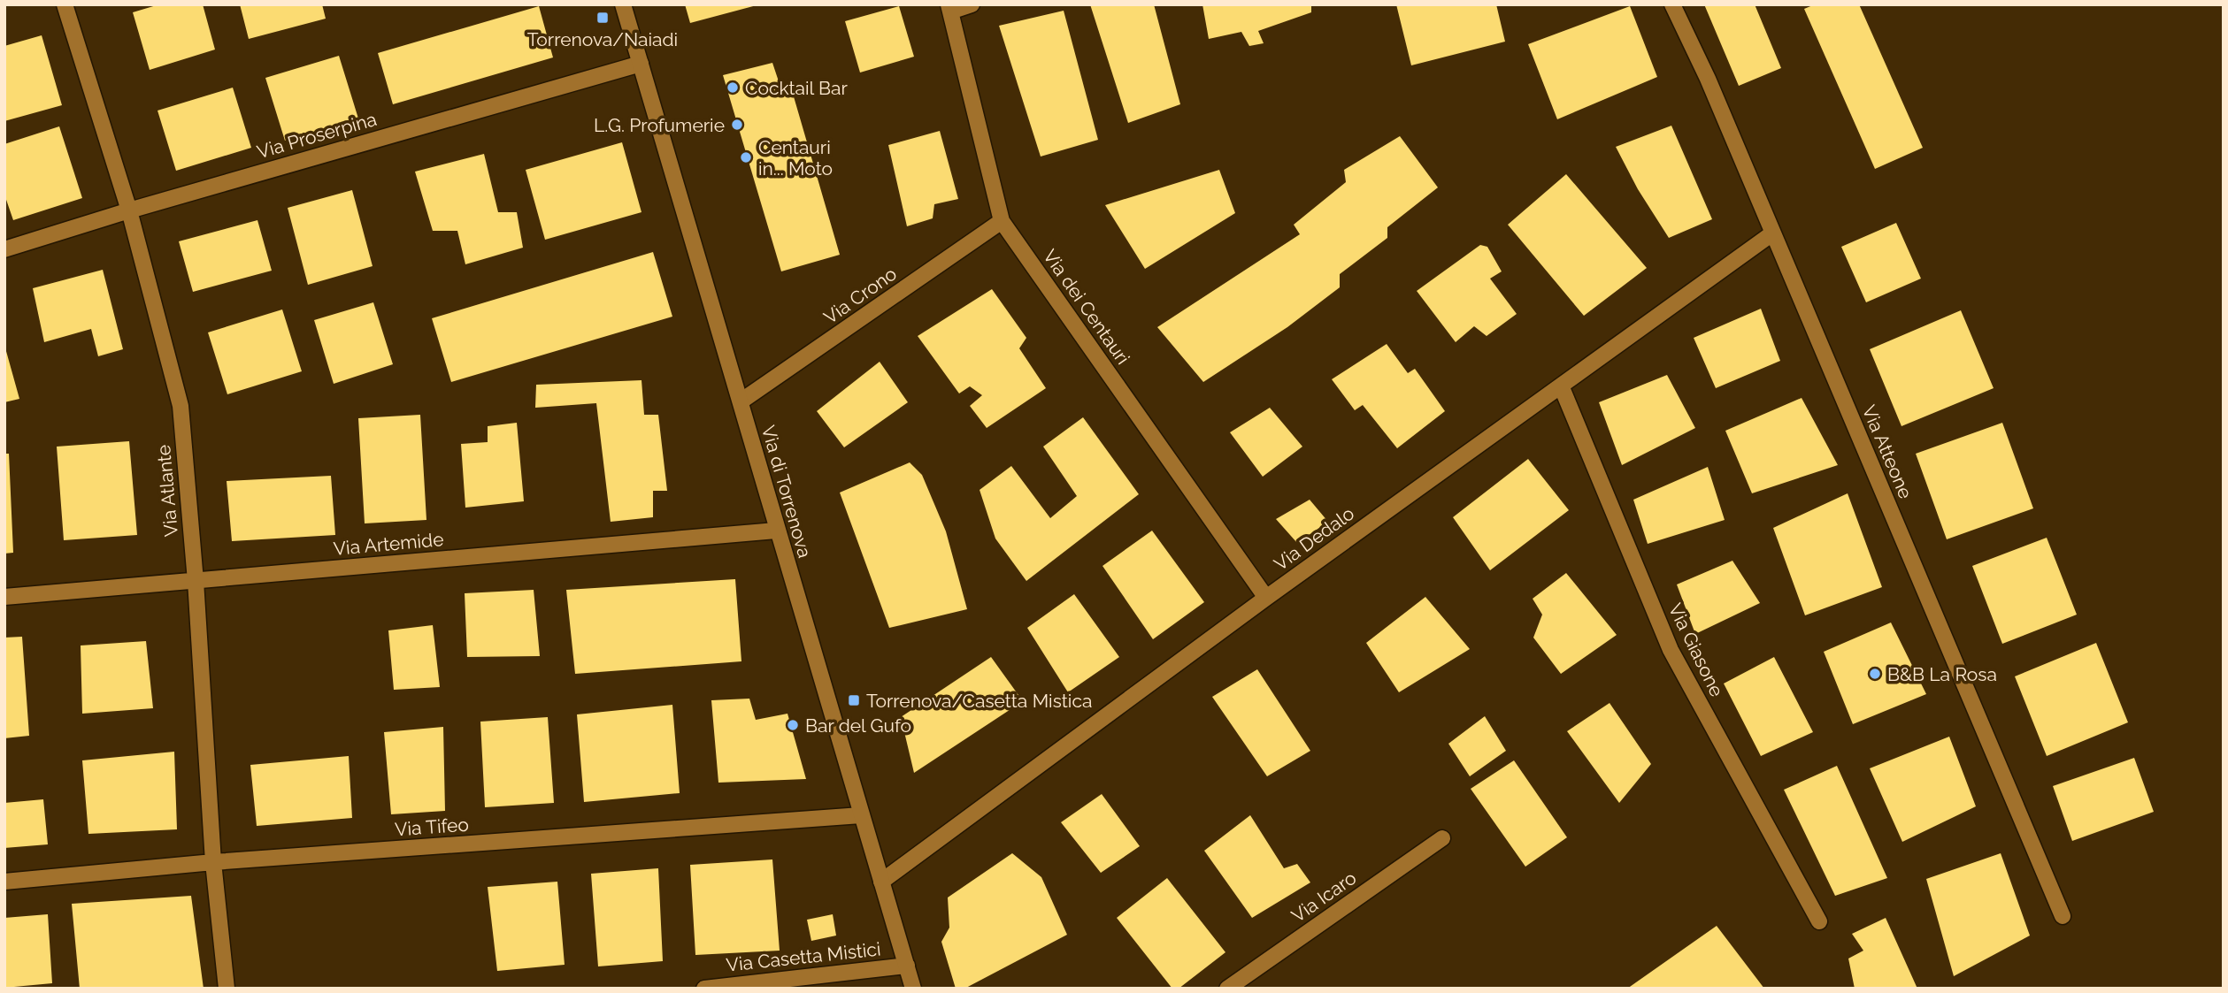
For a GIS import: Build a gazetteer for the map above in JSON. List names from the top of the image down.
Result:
{
  "streets": {
    "street": [
      "Via Proserpina",
      "Via Crono",
      "Via dei Centauri",
      "Via Atteone",
      "Via Atlante",
      "Via di Torrenova",
      "Via Dedalo",
      "Via Artemide",
      "Via Giasone",
      "Via Tifeo",
      "Via Icaro",
      "Via Casetta Mistici"
    ]
  },
  "crossings": [
    ["Via Proserpina", "Via Atlante"],
    ["Via Proserpina", "Via di Torrenova"],
    ["Via Crono", "Via dei Centauri"],
    ["Via Crono", "Via di Torrenova"],
    ["Via dei Centauri", "Via Dedalo"],
    ["Via Atteone", "Via Dedalo"],
    ["Via Atlante", "Via Artemide"],
    ["Via Atlante", "Via Tifeo"],
    ["Via di Torrenova", "Via Dedalo"],
    ["Via di Torrenova", "Via Artemide"],
    ["Via di Torrenova", "Via Tifeo"],
    ["Via di Torrenova", "Via Casetta Mistici"],
    ["Via Dedalo", "Via Giasone"]
  ],
  "places": {
    "transit": ["Torrenova/Naiadi", "Torrenova/Casetta Mistica"],
    "other": [
      "Cocktail Bar",
      "L.G. Profumerie",
      "Centauri in... Moto",
      "B&B La Rosa",
      "Bar del Gufo"
    ]
  }
}
